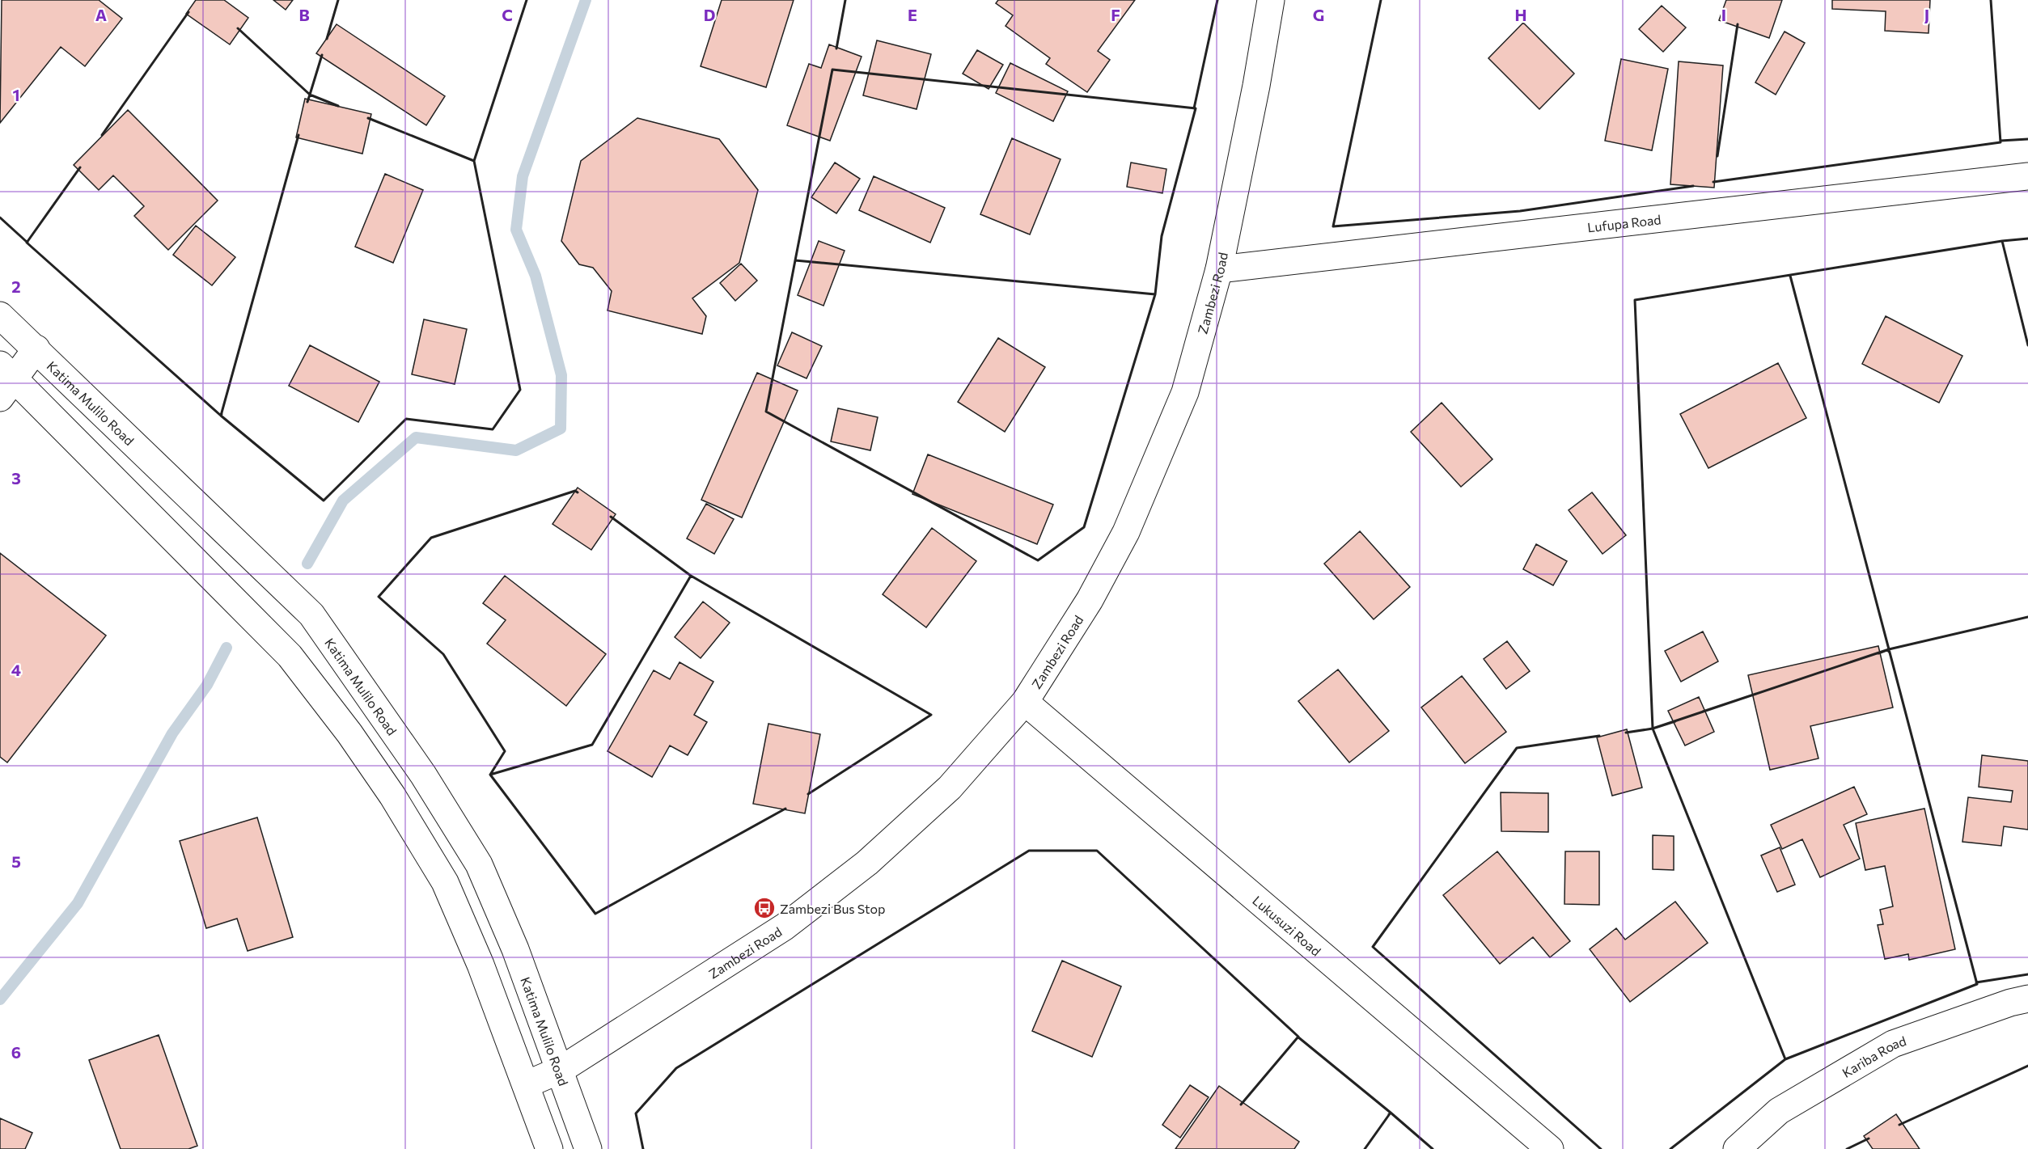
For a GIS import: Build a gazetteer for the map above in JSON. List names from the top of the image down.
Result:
{
  "streets": {
    "main road": [
      "Lufupa Road",
      "Zambezi Road",
      "Katima Mulilo Road",
      "Lukusuzi Road",
      "Kariba Road"
    ]
  },
  "crossings": [
    ["Lufupa Road", "Zambezi Road"],
    ["Zambezi Road", "Katima Mulilo Road"],
    ["Zambezi Road", "Lukusuzi Road"]
  ],
  "places": {
    "bus stop": ["Zambezi Bus Stop"]
  },
  "grid": {
    "columns": [
      "A",
      "B",
      "C",
      "D",
      "E",
      "F",
      "G",
      "H",
      "I",
      "J"
    ],
    "rows": [
      "1",
      "2",
      "3",
      "4",
      "5",
      "6"
    ]
  }
}
